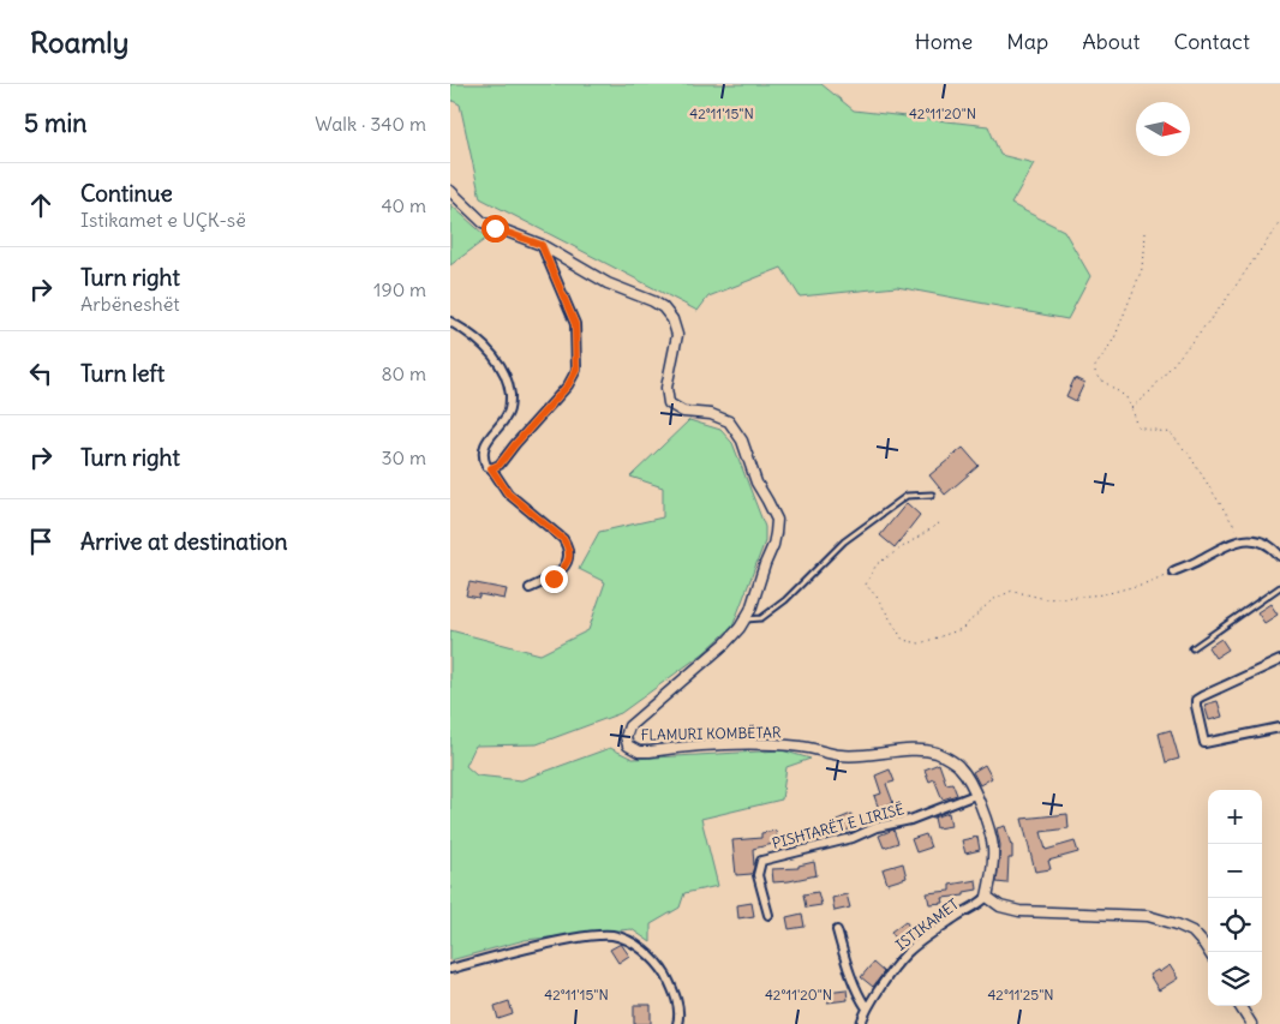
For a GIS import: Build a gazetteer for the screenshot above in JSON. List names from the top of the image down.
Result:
{
  "streets": {
    "street": ["FLAMURI KOMBËTAR", "PISHTARËT E LIRISË", "ISTIKAMET"]
  },
  "crossings": [
    ["FLAMURI KOMBËTAR", "PISHTARËT E LIRISË"],
    ["FLAMURI KOMBËTAR", "ISTIKAMET"]
  ],
  "north": "right",
  "page": {
    "header": "Roamly",
    "nav": [
      "Home",
      "Map",
      "About",
      "Contact"
    ],
    "heading": ["5 min", "Walk · 340 m"],
    "list": [
      ["Continue", "Istikamet e UÇK-së", "40 m"],
      ["Turn right", "Arbëneshët", "190 m"],
      ["Turn left", "80 m"],
      ["Turn right", "30 m"],
      "Arrive at destination"
    ],
    "map_buttons": ["+", "−"]
  },
  "coordinates": ["42°11'15\"N", "42°11'20\"N", "42°11'25\"N"]
}
